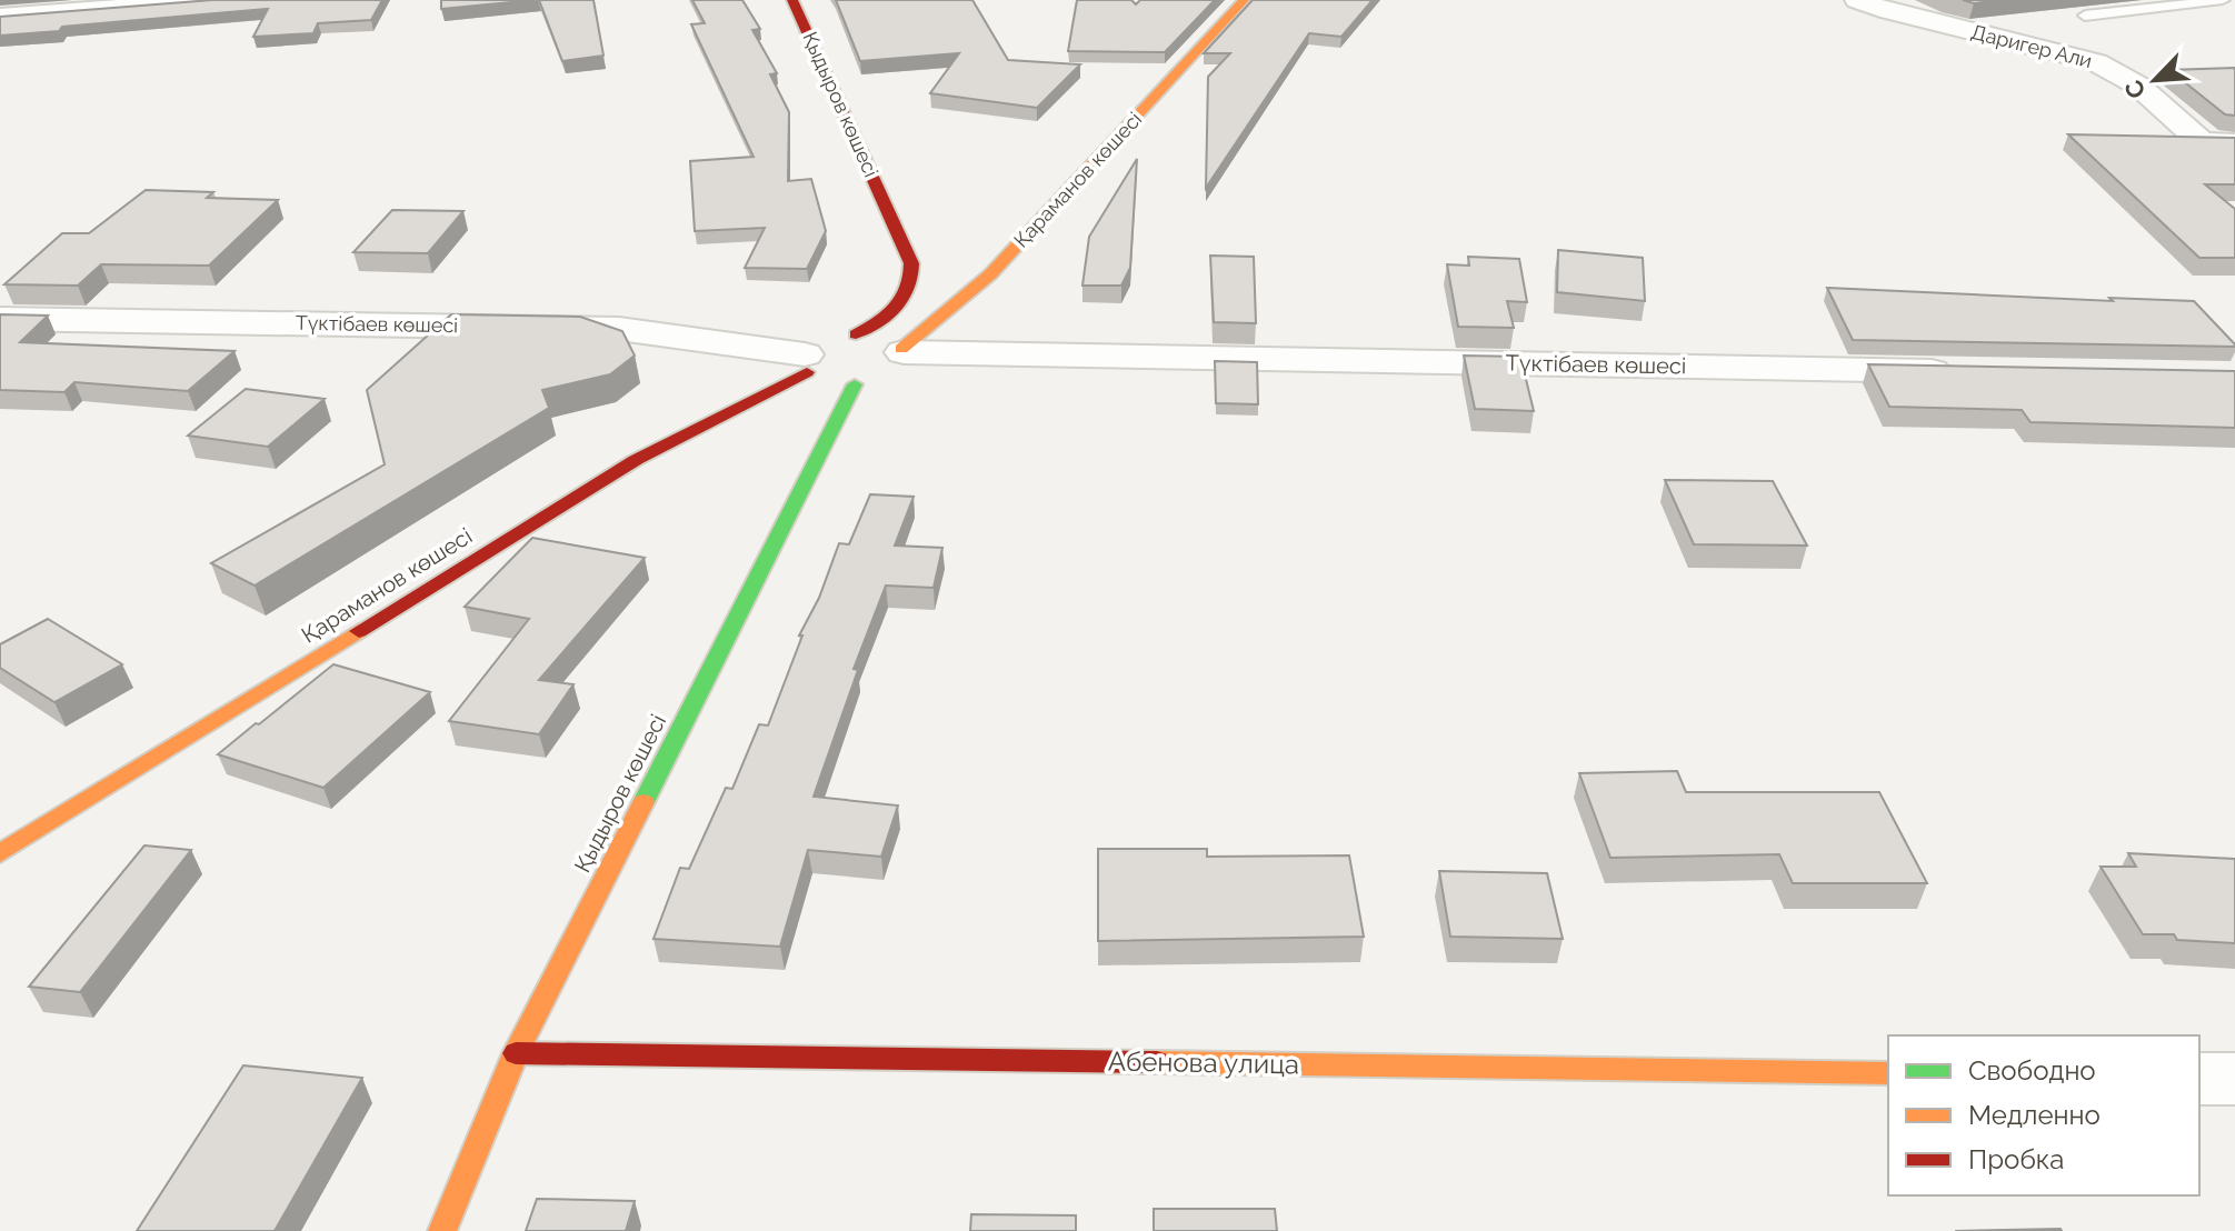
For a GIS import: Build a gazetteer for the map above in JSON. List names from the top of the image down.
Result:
{
  "streets": {
    "street": [
      "Даригер Али",
      "Қыдыров көшесі",
      "Қараманов көшесі",
      "Түктібаев көшесі",
      "Абенова улица"
    ]
  },
  "crossings": [
    ["Қыдыров көшесі", "Қараманов көшесі"],
    ["Қыдыров көшесі", "Түктібаев көшесі"],
    ["Қыдыров көшесі", "Абенова улица"],
    ["Қараманов көшесі", "Түктібаев көшесі"]
  ],
  "legend": ["Свободно", "Медленно", "Пробка"],
  "north": "bottom left"
}
